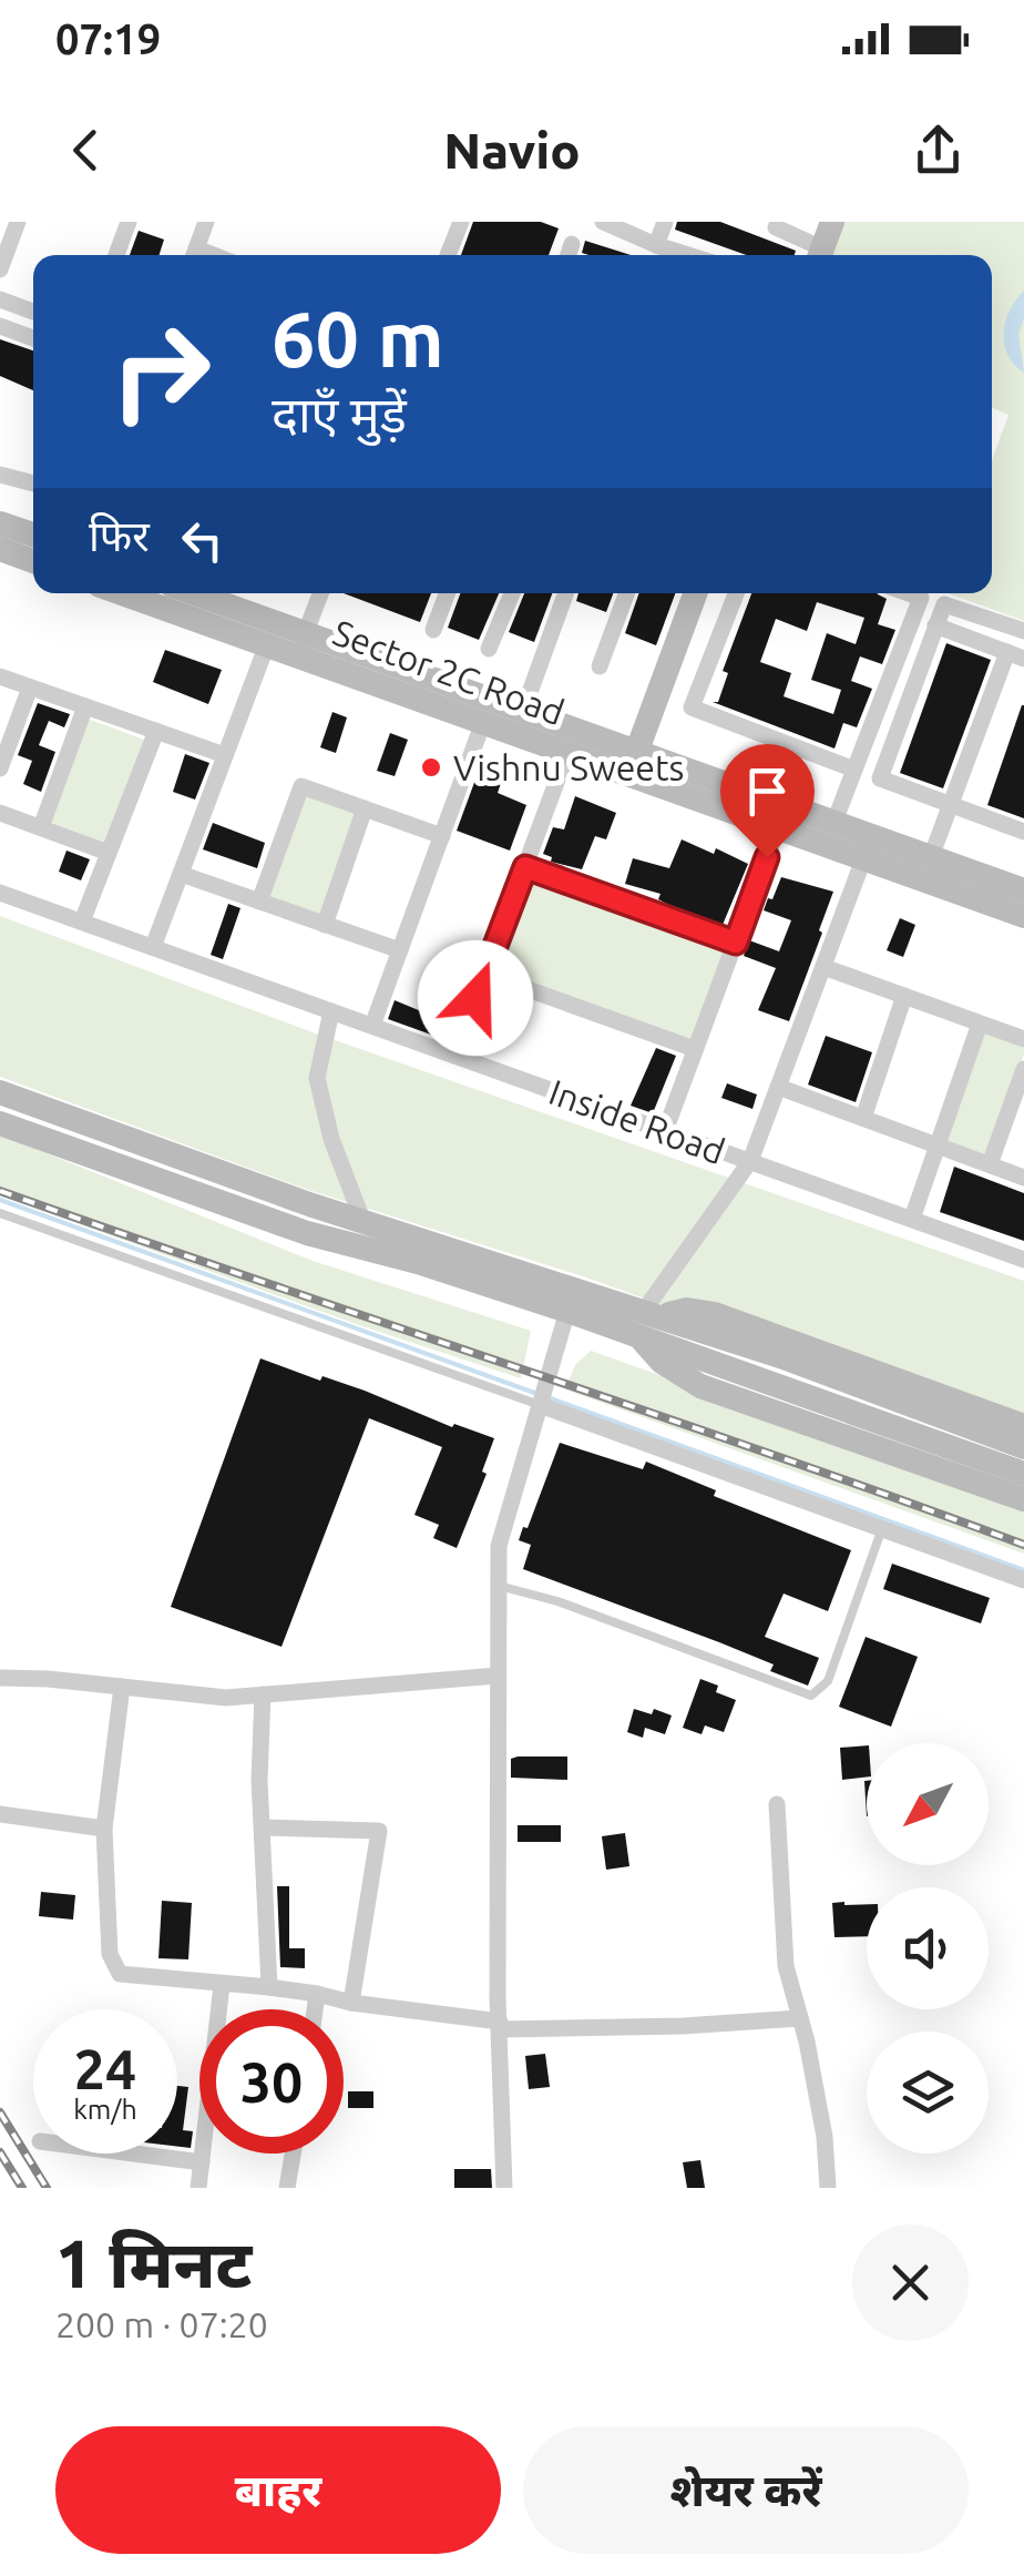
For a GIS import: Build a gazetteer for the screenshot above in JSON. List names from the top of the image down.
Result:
{
  "streets": {
    "main road": ["Sector 2C Road"],
    "street": ["Inside Road"]
  },
  "places": ["Vishnu Sweets"],
  "north": "bottom left",
  "page": {
    "status": "07:19",
    "header": "Navio",
    "turn": ["60 m", "दाएँ मुड़ें"],
    "then": "फिर",
    "speed": "24 km/h",
    "limit": "30",
    "heading": ["1 मिनट", "200 m · 07:20"],
    "buttons": ["बाहर", "शेयर करें"]
  }
}
